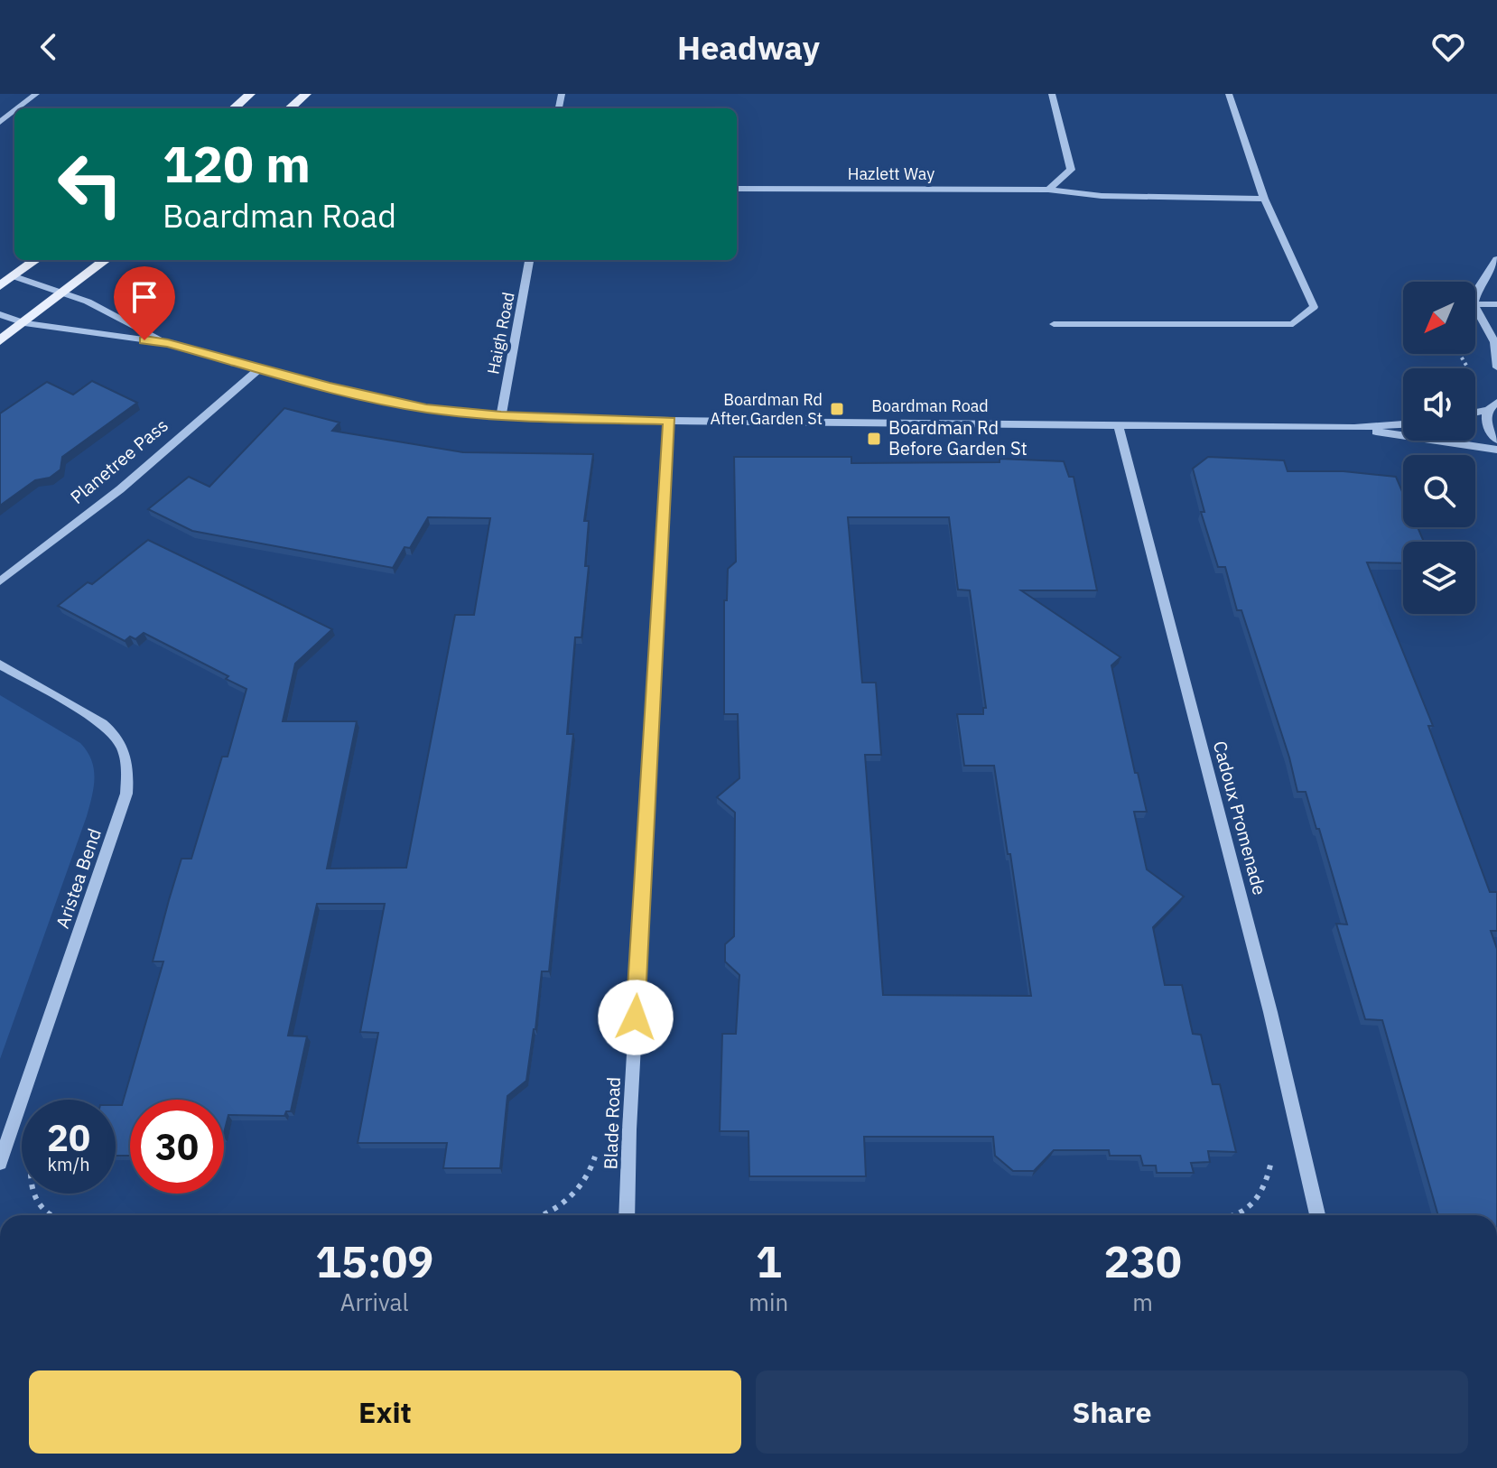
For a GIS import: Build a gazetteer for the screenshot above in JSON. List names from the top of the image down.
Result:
{
  "streets": {
    "street": [
      "Hazlett Way",
      "Haigh Road",
      "Boardman Road",
      "Planetree Pass",
      "Cadoux Promenade",
      "Aristea Bend",
      "Blade Road"
    ]
  },
  "crossings": [
    ["Haigh Road", "Boardman Road"],
    ["Boardman Road", "Planetree Pass"],
    ["Boardman Road", "Cadoux Promenade"],
    ["Boardman Road", "Blade Road"]
  ],
  "places": {
    "transit": ["Boardman Rd After Garden St", "Boardman Rd Before Garden St"]
  },
  "north": "bottom left",
  "page": {
    "header": "Headway",
    "turn": ["120 m", "Boardman Road"],
    "speed": "20 km/h",
    "limit": "30",
    "eta": [
      "15:09",
      "Arrival",
      "1",
      "min",
      "230",
      "m"
    ],
    "buttons": ["Exit", "Share"]
  }
}
